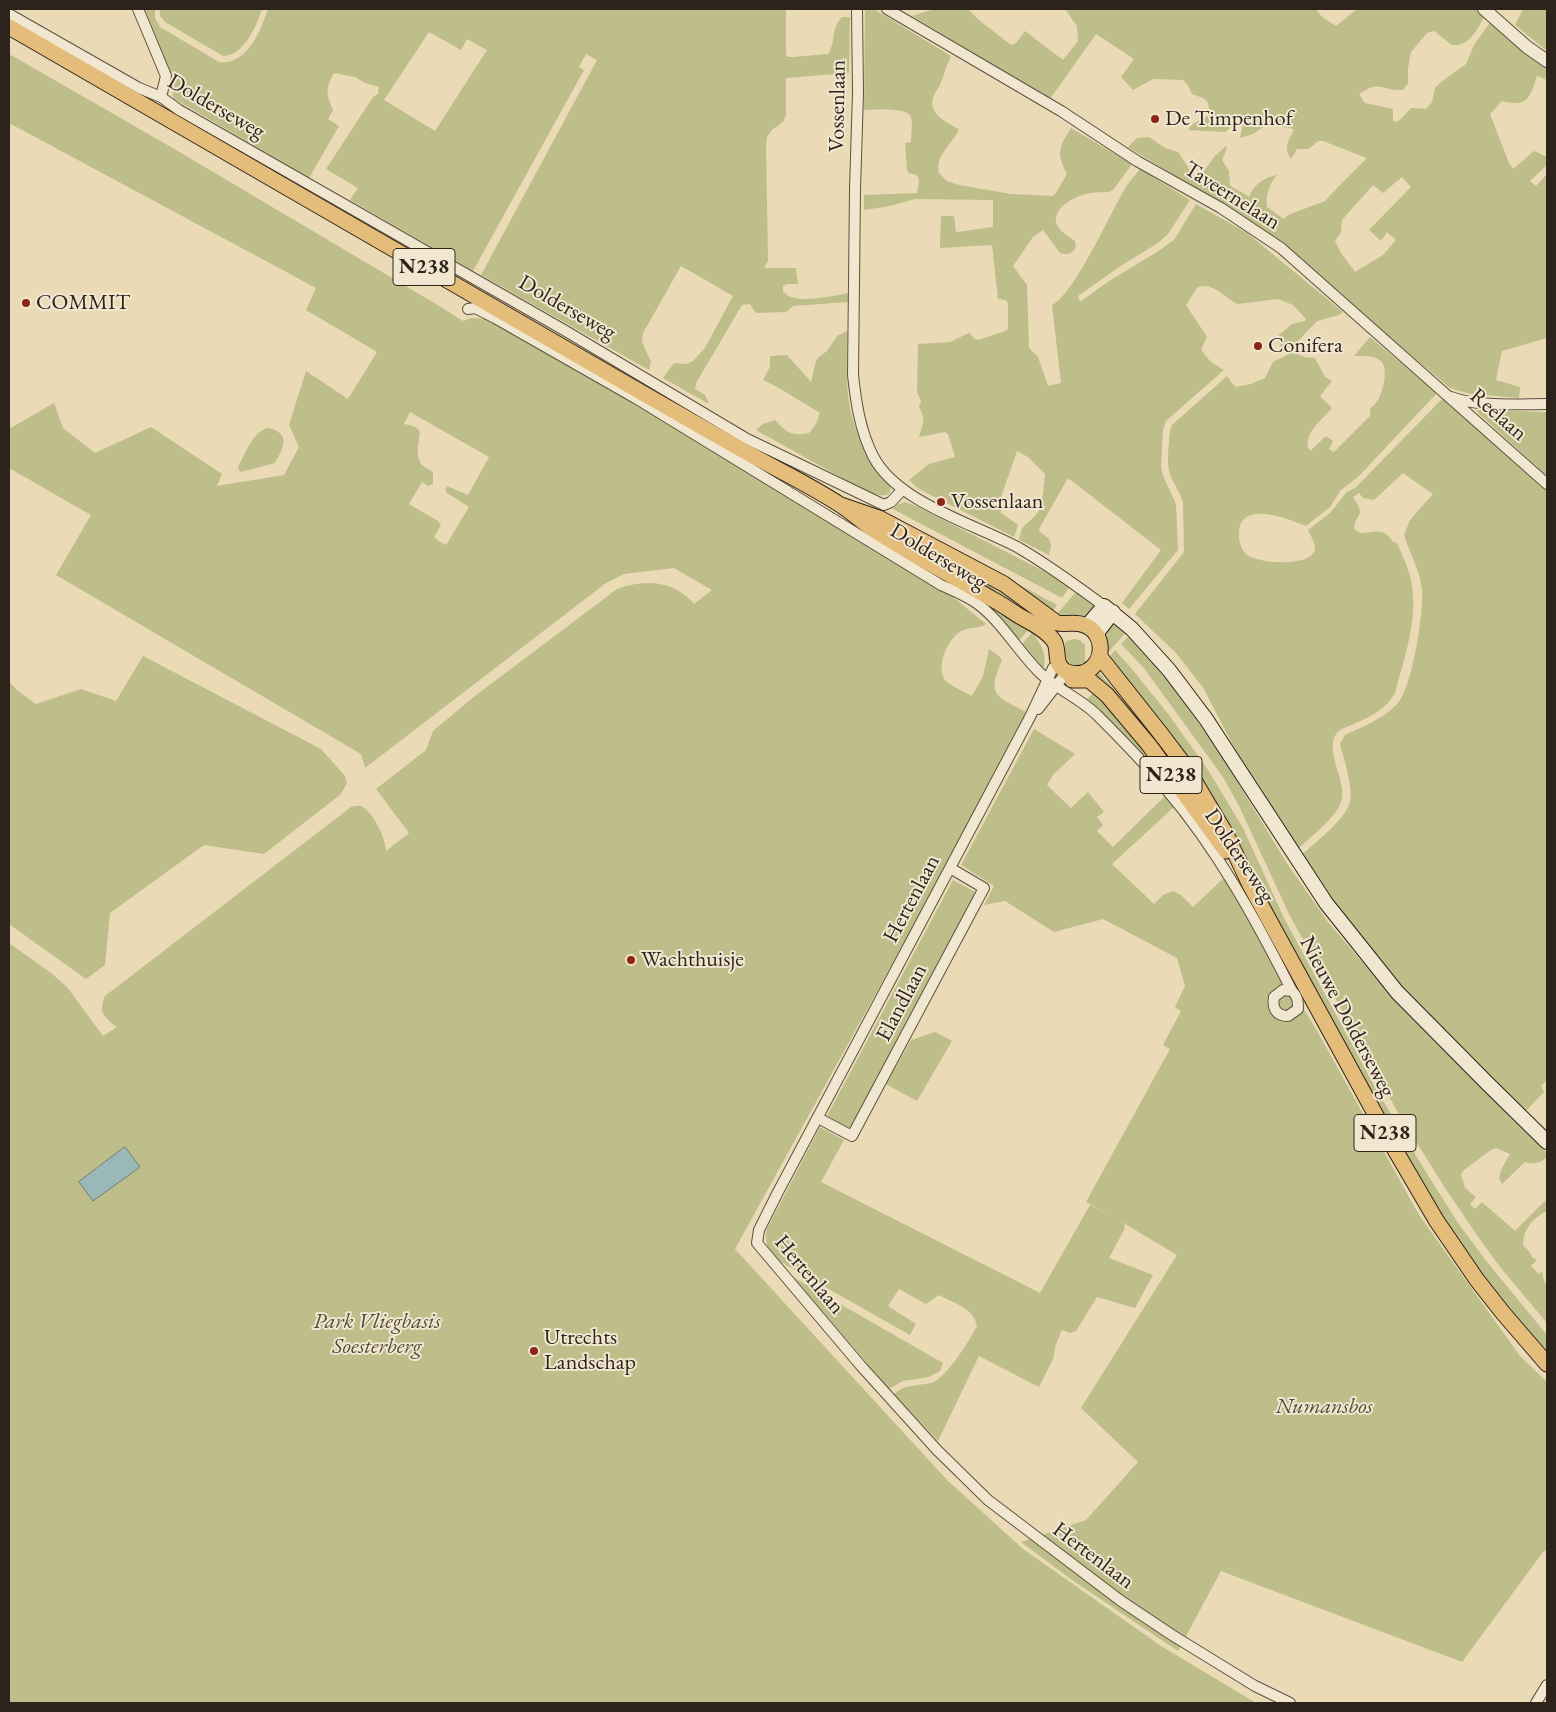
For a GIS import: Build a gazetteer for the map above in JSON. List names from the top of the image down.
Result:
{
  "streets": {
    "main road": ["Dolderseweg", "N238", "Nieuwe Dolderseweg"],
    "street": [
      "Vossenlaan",
      "Taveernelaan",
      "Reelaan",
      "Hertenlaan",
      "Elandlaan"
    ]
  },
  "crossings": [
    ["Vossenlaan", "Dolderseweg"],
    ["Dolderseweg", "N238"],
    ["Dolderseweg", "Hertenlaan"],
    ["Dolderseweg", "Nieuwe Dolderseweg"],
    ["Taveernelaan", "Reelaan"],
    ["N238", "Hertenlaan"],
    ["N238", "Nieuwe Dolderseweg"],
    ["Hertenlaan", "Elandlaan"],
    ["Hertenlaan", "Nieuwe Dolderseweg"]
  ],
  "parks": ["Park Vliegbasis Soesterberg", "Numansbos"],
  "places": [
    "De Timpenhof",
    "COMMIT",
    "Conifera",
    "Vossenlaan",
    "Wachthuisje",
    "Utrechts Landschap"
  ]
}
